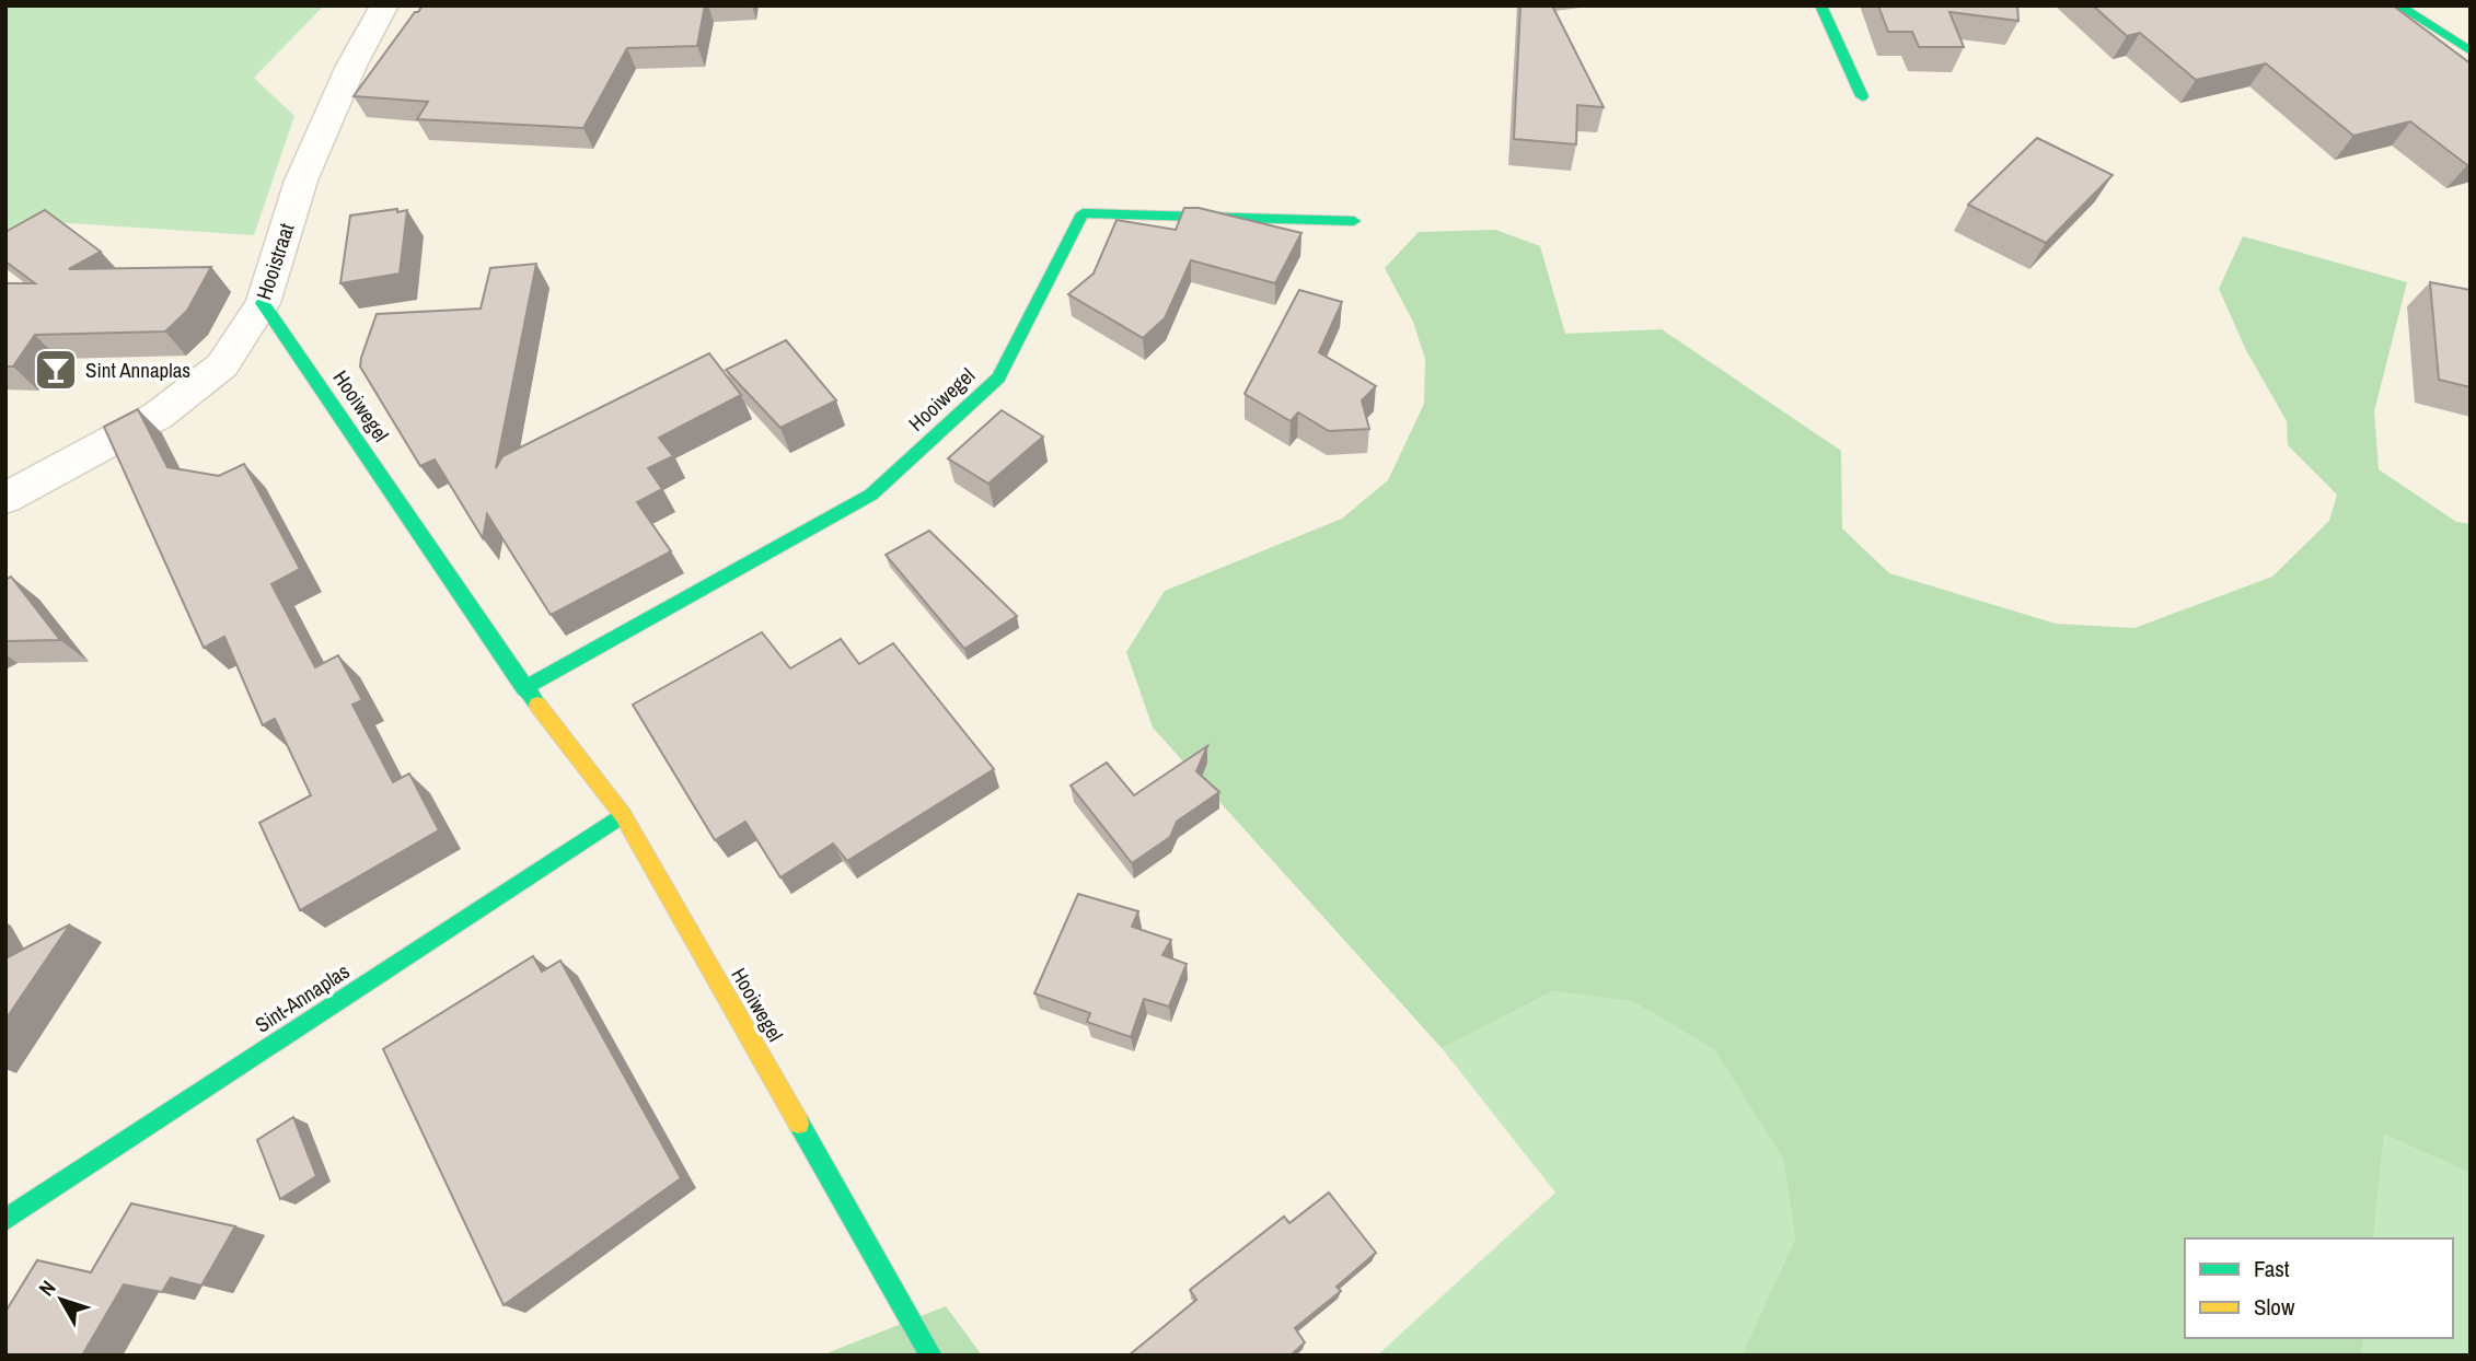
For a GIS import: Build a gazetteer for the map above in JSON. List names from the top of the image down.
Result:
{
  "streets": {
    "street": ["Hooistraat", "Hooiwegel", "Sint-Annaplas"]
  },
  "crossings": [
    ["Hooistraat", "Hooiwegel"],
    ["Hooiwegel", "Sint-Annaplas"]
  ],
  "places": {
    "bar": ["Sint Annaplas"]
  },
  "legend": ["Fast", "Slow"],
  "north": "top left"
}
